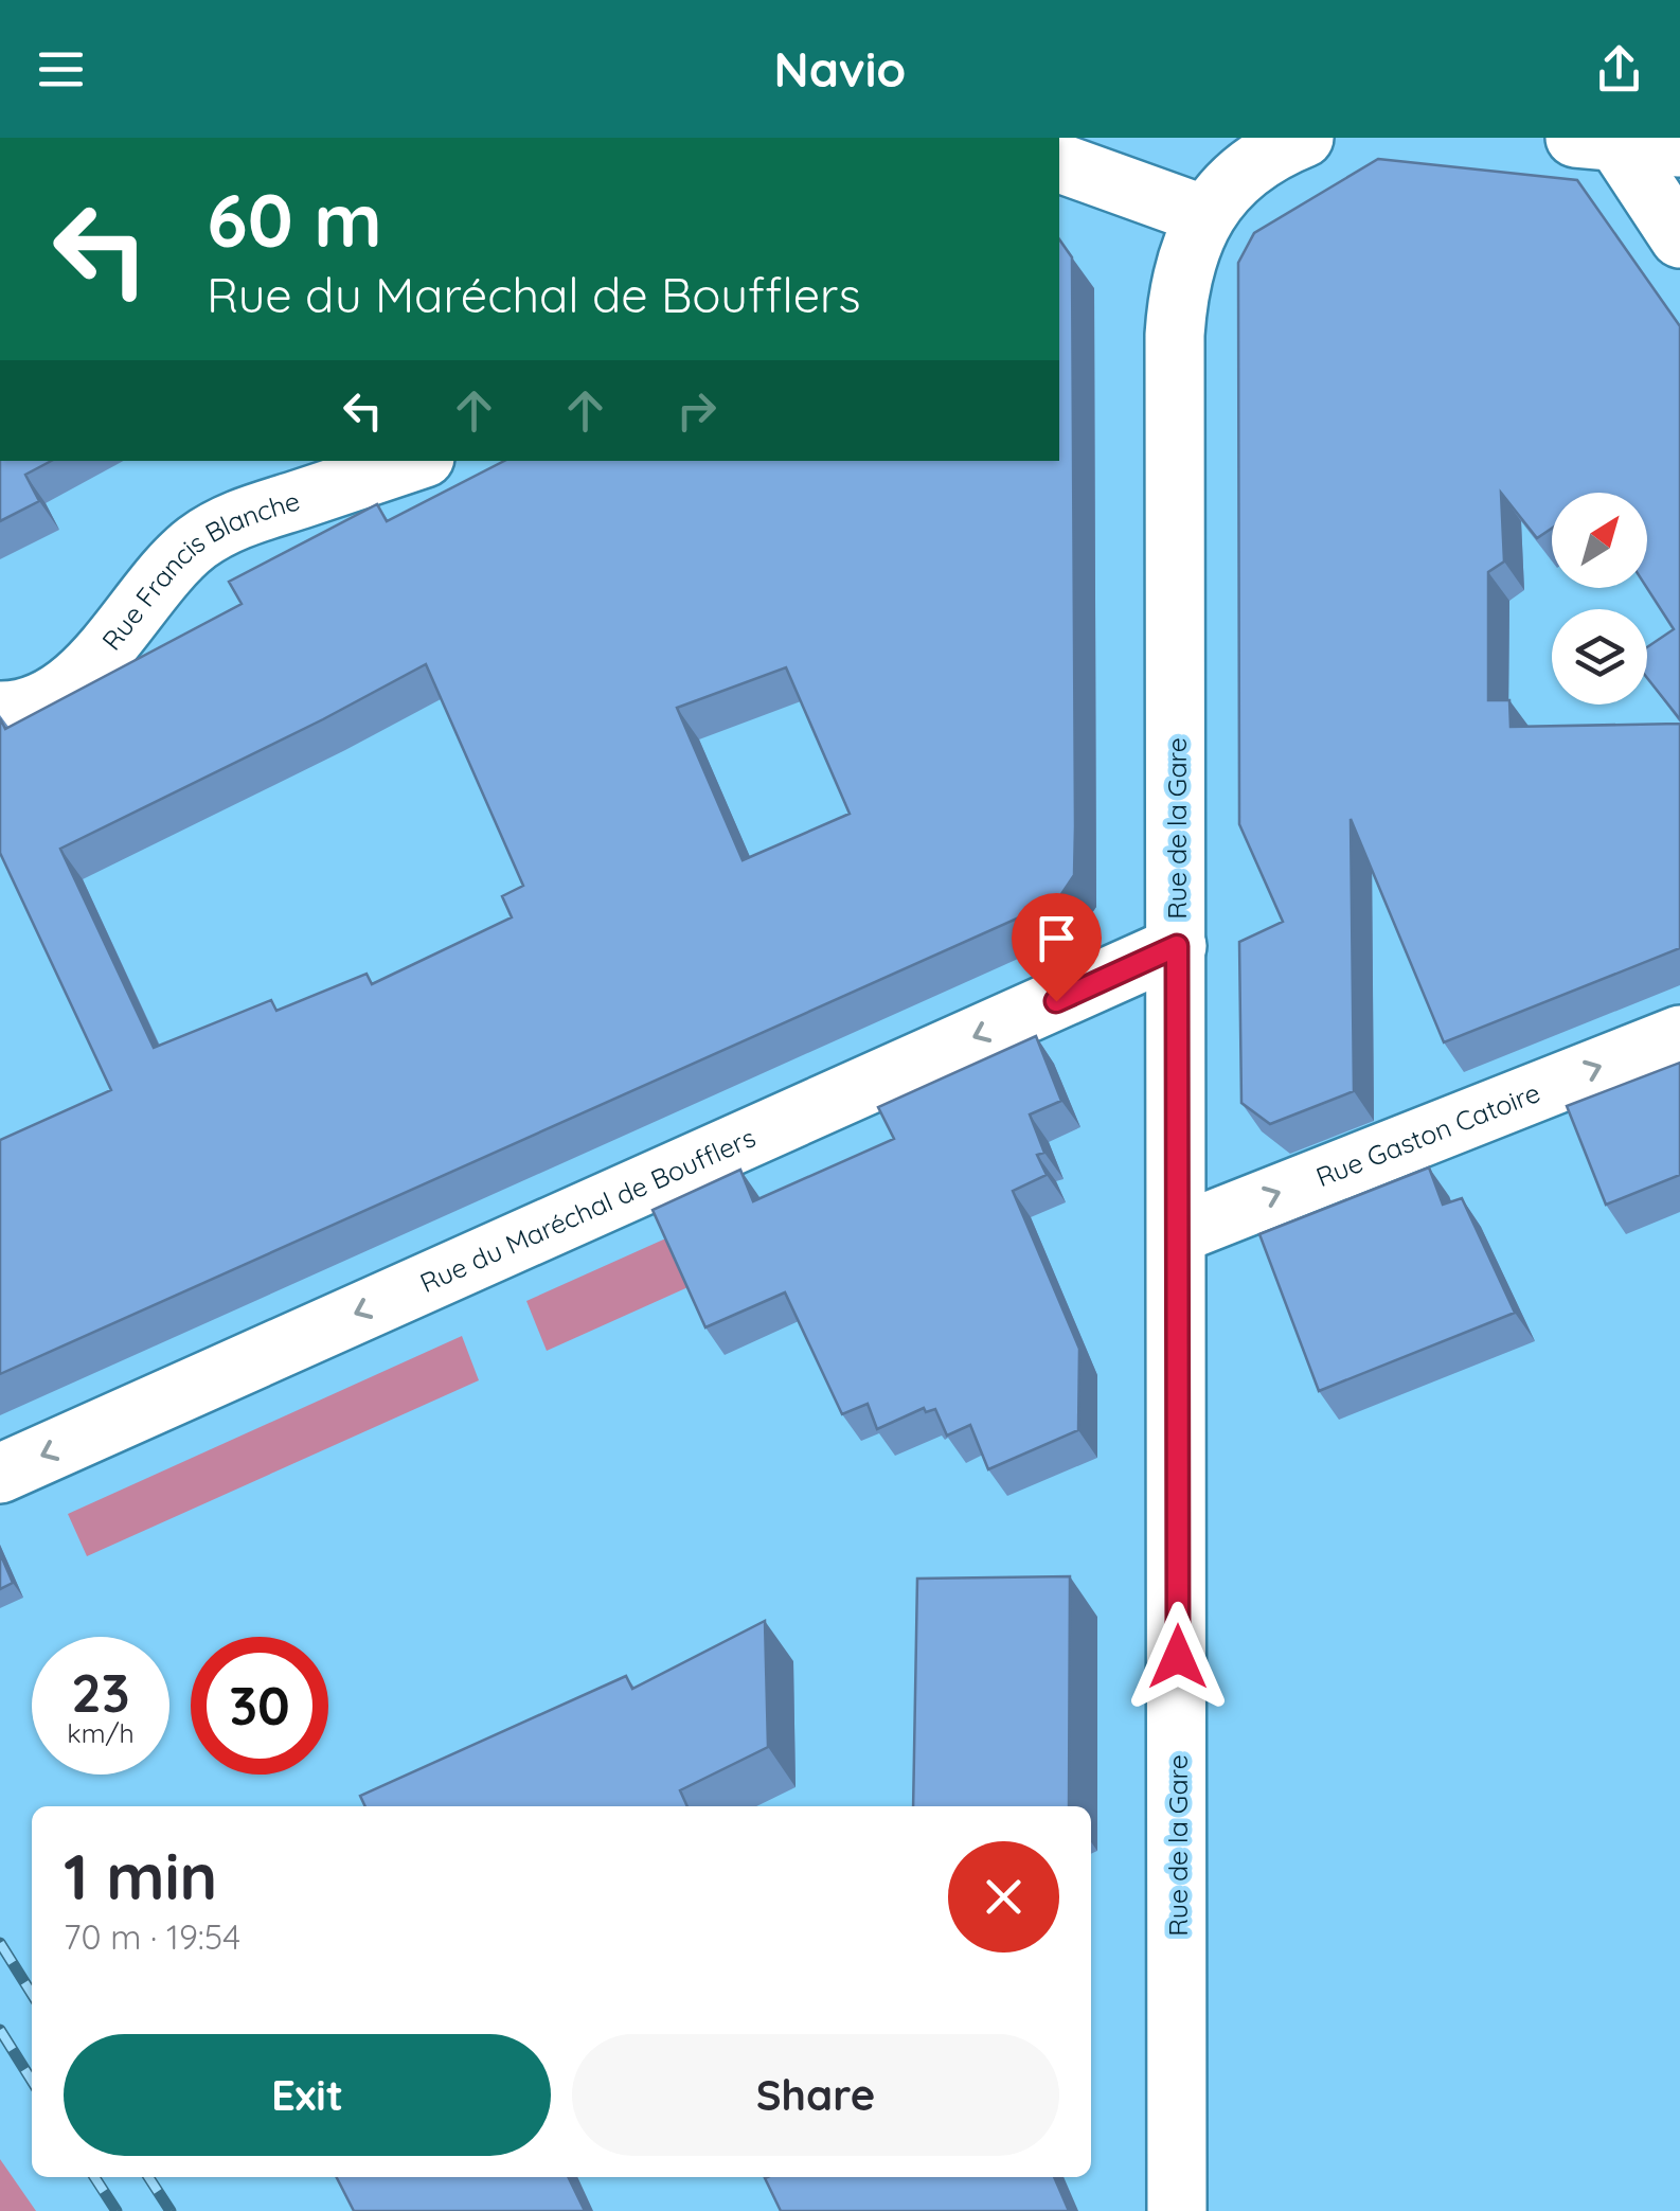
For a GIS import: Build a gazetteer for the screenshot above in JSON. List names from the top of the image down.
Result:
{
  "streets": {
    "street": [
      "Rue Francis Blanche",
      "Rue de la Gare",
      "Rue Gaston Catoire",
      "Rue du Maréchal de Boufflers"
    ]
  },
  "crossings": [
    ["Rue de la Gare", "Rue Gaston Catoire"],
    ["Rue de la Gare", "Rue du Maréchal de Boufflers"]
  ],
  "one_way": ["Rue Gaston Catoire", "Rue du Maréchal de Boufflers"],
  "north": "top right",
  "page": {
    "header": "Navio",
    "turn": ["60 m", "Rue du Maréchal de Boufflers"],
    "speed": "23 km/h",
    "limit": "30",
    "heading": ["1 min", "70 m · 19:54"],
    "buttons": ["Exit", "Share"]
  }
}
